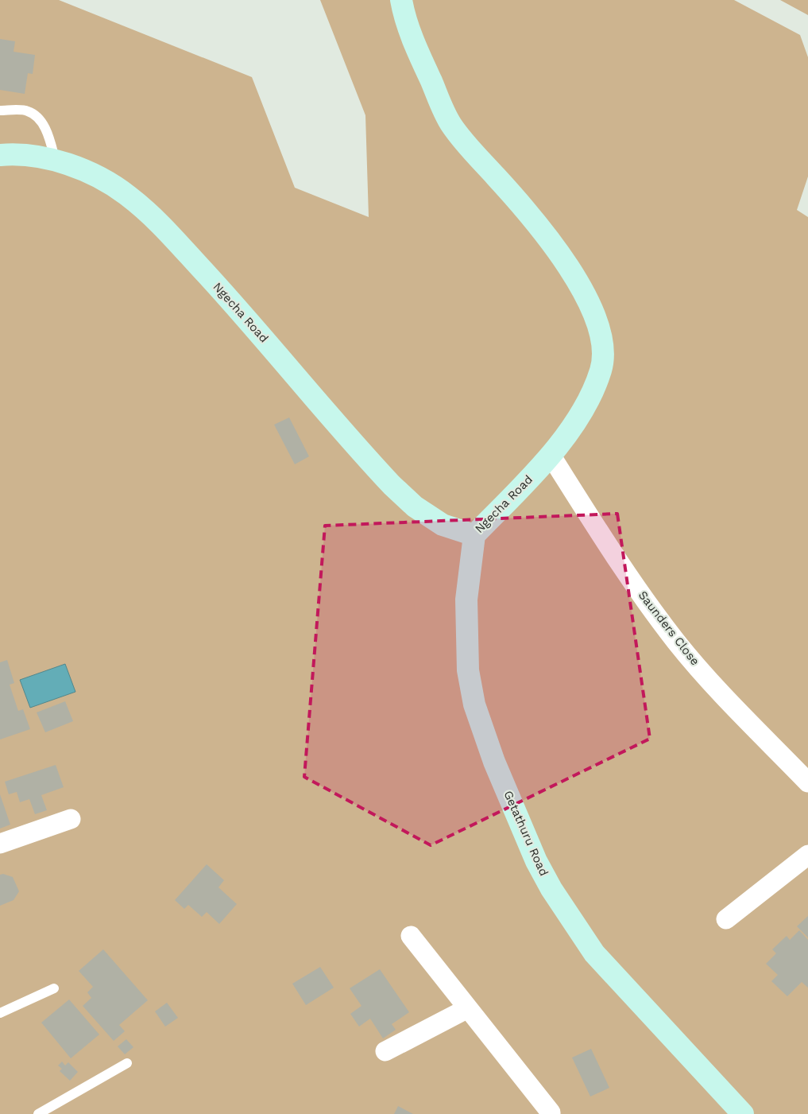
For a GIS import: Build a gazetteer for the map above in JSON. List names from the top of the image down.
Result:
{
  "streets": {
    "main road": ["Ngecha Road", "Getathuru Road"],
    "street": ["Saunders Close"]
  },
  "crossings": [
    ["Ngecha Road", "Saunders Close"],
    ["Ngecha Road", "Getathuru Road"]
  ]
}
